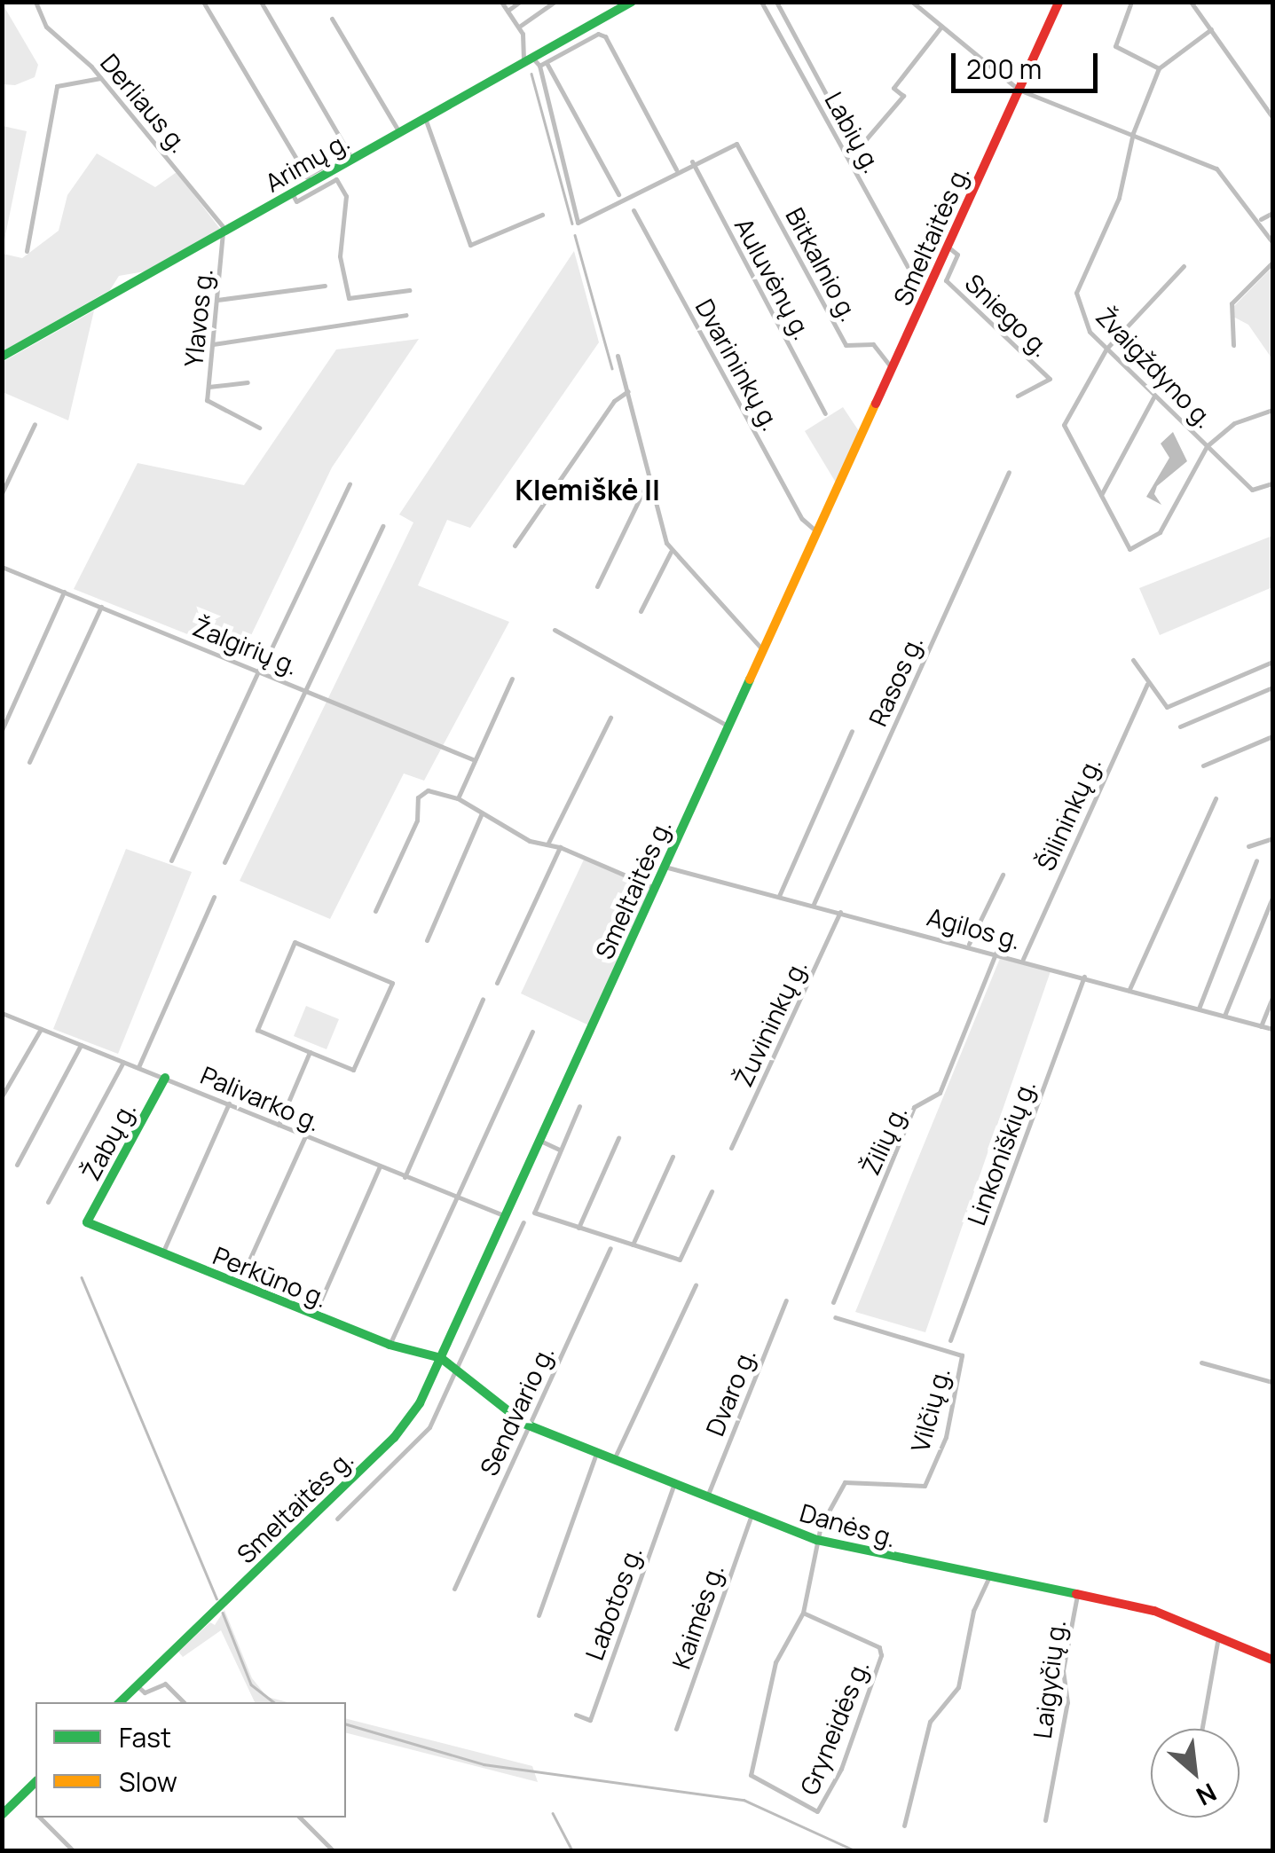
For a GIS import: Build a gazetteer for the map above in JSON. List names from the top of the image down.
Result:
{
  "streets": {
    "main road": [
      "Arimų g.",
      "Smeltaitės g.",
      "Žabų g.",
      "Perkūno g.",
      "Danės g."
    ],
    "street": [
      "Derliaus g.",
      "Labių g.",
      "Bitkalnio g.",
      "Auluvėnų g.",
      "Sniego g.",
      "Ylavos g.",
      "Dvarininkų g.",
      "Žvaigždyno g.",
      "Žalgirių g.",
      "Rasos g.",
      "Šilininkų g.",
      "Agilos g.",
      "Žuvininkų g.",
      "Palivarko g.",
      "Žilių g.",
      "Linkoniškių g.",
      "Dvaro g.",
      "Vilčių g.",
      "Sendvario g.",
      "Labotos g.",
      "Kaimės g.",
      "Laigyčių g.",
      "Gryneidės g."
    ]
  },
  "crossings": [
    ["Derliaus g.", "Arimų g."],
    ["Derliaus g.", "Ylavos g."],
    ["Arimų g.", "Ylavos g."],
    ["Smeltaitės g.", "Bitkalnio g."],
    ["Smeltaitės g.", "Sniego g."],
    ["Smeltaitės g.", "Dvarininkų g."],
    ["Smeltaitės g.", "Agilos g."],
    ["Smeltaitės g.", "Palivarko g."],
    ["Smeltaitės g.", "Perkūno g."],
    ["Smeltaitės g.", "Danės g."],
    ["Bitkalnio g.", "Auluvėnų g."],
    ["Rasos g.", "Agilos g."],
    ["Šilininkų g.", "Agilos g."],
    ["Agilos g.", "Žuvininkų g."],
    ["Agilos g.", "Žilių g."],
    ["Agilos g.", "Linkoniškių g."],
    ["Palivarko g.", "Žabų g."],
    ["Žabų g.", "Perkūno g."],
    ["Perkūno g.", "Danės g."],
    ["Dvaro g.", "Danės g."],
    ["Vilčių g.", "Danės g."],
    ["Vilčių g.", "Gryneidės g."],
    ["Sendvario g.", "Danės g."],
    ["Danės g.", "Labotos g."],
    ["Danės g.", "Kaimės g."],
    ["Danės g.", "Laigyčių g."],
    ["Danės g.", "Gryneidės g."]
  ],
  "districts": ["Klemiškė II"],
  "legend": ["Fast", "Slow"],
  "scale_bar": "200 m",
  "north": "bottom right"
}
